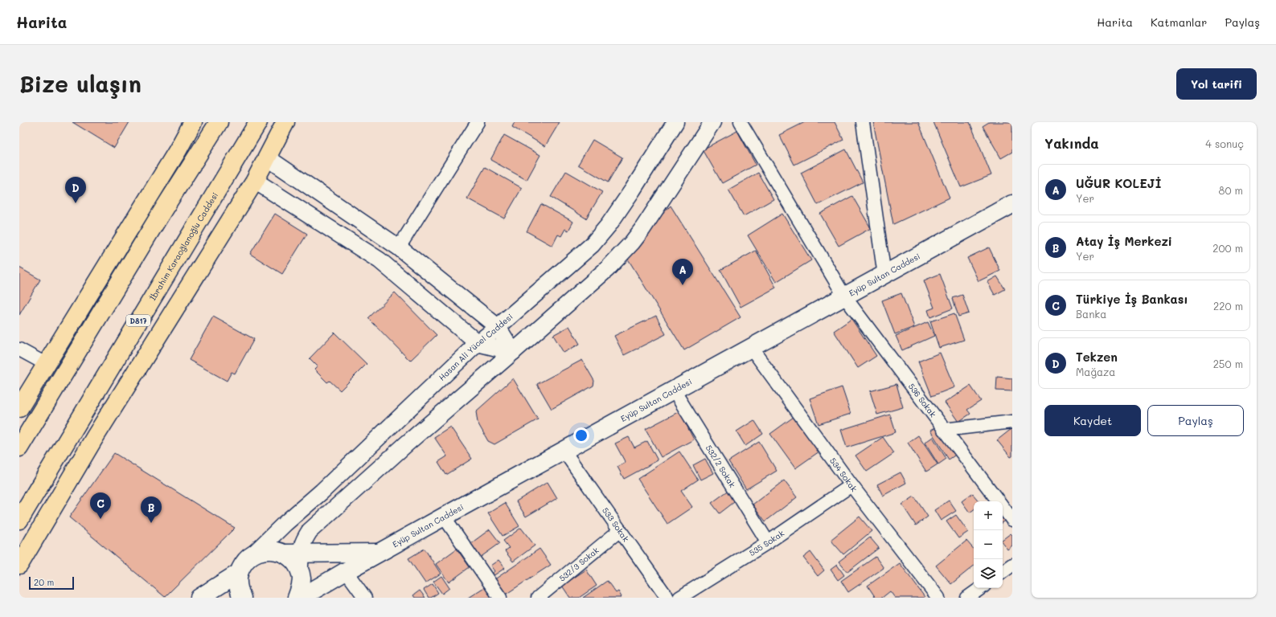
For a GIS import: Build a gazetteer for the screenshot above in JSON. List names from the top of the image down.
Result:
{
  "streets": {
    "highway": ["İbrahim Karaoğlanoğlu Caddesi", "D817"],
    "main road": ["Eyüp Sultan Caddesi"],
    "street": [
      "Hasan Ali Yücel Caddesi",
      "536 Sokak",
      "532/2 Sokak",
      "534 Sokak",
      "533 Sokak",
      "535 Sokak",
      "532/3 Sokak"
    ]
  },
  "crossings": [
    ["Eyüp Sultan Caddesi", "536 Sokak"],
    ["Eyüp Sultan Caddesi", "532/2 Sokak"],
    ["Eyüp Sultan Caddesi", "534 Sokak"],
    ["Eyüp Sultan Caddesi", "533 Sokak"],
    ["532/2 Sokak", "535 Sokak"],
    ["534 Sokak", "535 Sokak"],
    ["533 Sokak", "532/3 Sokak"]
  ],
  "scale_bar": "20 m",
  "page": {
    "header": "Harita",
    "nav": ["Harita", "Katmanlar", "Paylaş"],
    "buttons": [
      "Yol tarifi",
      ["Kaydet", "Paylaş"]
    ],
    "title": "Bize ulaşın",
    "heading": ["Yakında", "4 sonuç"],
    "list": [
      {
        "mark": "A",
        "name": "UĞUR KOLEJİ",
        "note": "Yer",
        "value": "80 m"
      },
      {
        "mark": "B",
        "name": "Atay İş Merkezi",
        "note": "Yer",
        "value": "200 m"
      },
      {
        "mark": "C",
        "name": "Türkiye İş Bankası",
        "note": "Banka",
        "value": "220 m"
      },
      {
        "mark": "D",
        "name": "Tekzen",
        "note": "Mağaza",
        "value": "250 m"
      }
    ],
    "pins": [
      "D",
      "A",
      "C",
      "B"
    ],
    "map_buttons": ["+", "−"],
    "scale": "20 m"
  }
}
